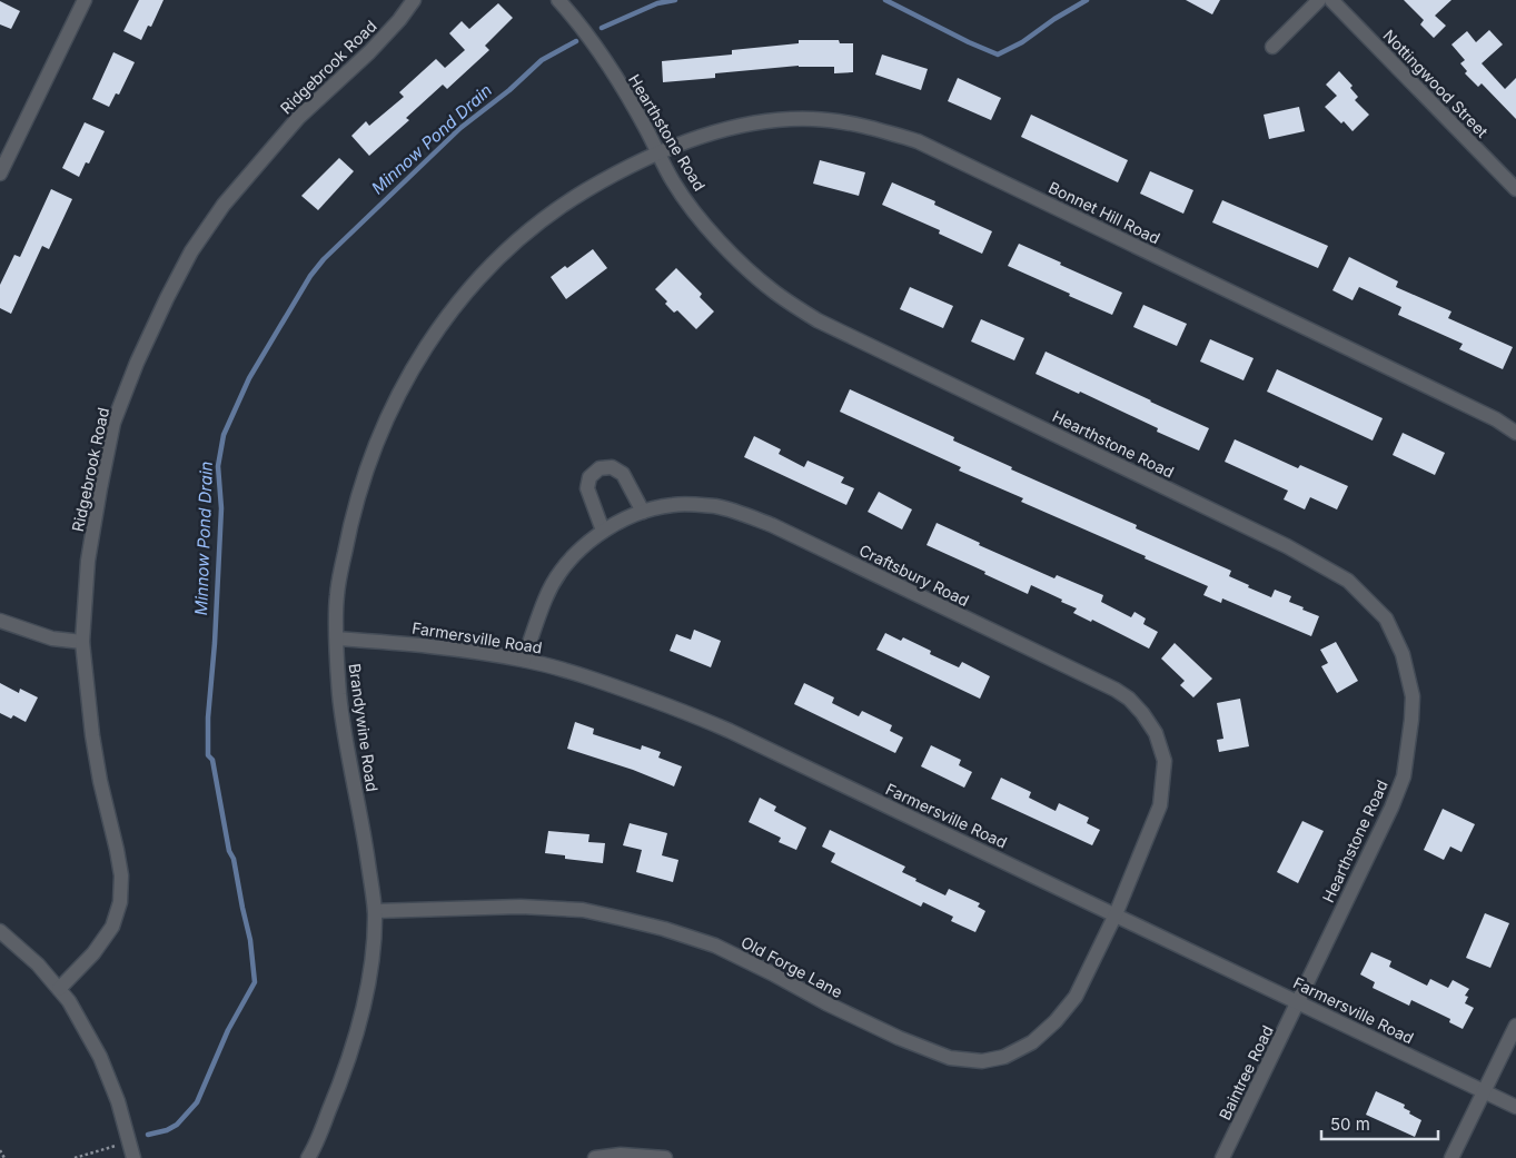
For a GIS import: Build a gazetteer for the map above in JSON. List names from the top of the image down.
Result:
{
  "streets": {
    "street": [
      "Ridgebrook Road",
      "Nottingwood Street",
      "Hearthstone Road",
      "Bonnet Hill Road",
      "Craftsbury Road",
      "Farmersville Road",
      "Brandywine Road",
      "Old Forge Lane",
      "Baintree Road"
    ]
  },
  "crossings": [
    ["Hearthstone Road", "Bonnet Hill Road"],
    ["Hearthstone Road", "Farmersville Road"],
    ["Hearthstone Road", "Brandywine Road"],
    ["Hearthstone Road", "Baintree Road"],
    ["Bonnet Hill Road", "Brandywine Road"],
    ["Craftsbury Road", "Farmersville Road"],
    ["Craftsbury Road", "Old Forge Lane"],
    ["Farmersville Road", "Brandywine Road"],
    ["Farmersville Road", "Old Forge Lane"],
    ["Farmersville Road", "Baintree Road"],
    ["Brandywine Road", "Old Forge Lane"]
  ],
  "water": ["Minnow Pond Drain"],
  "scale_bar": "50 m"
}
